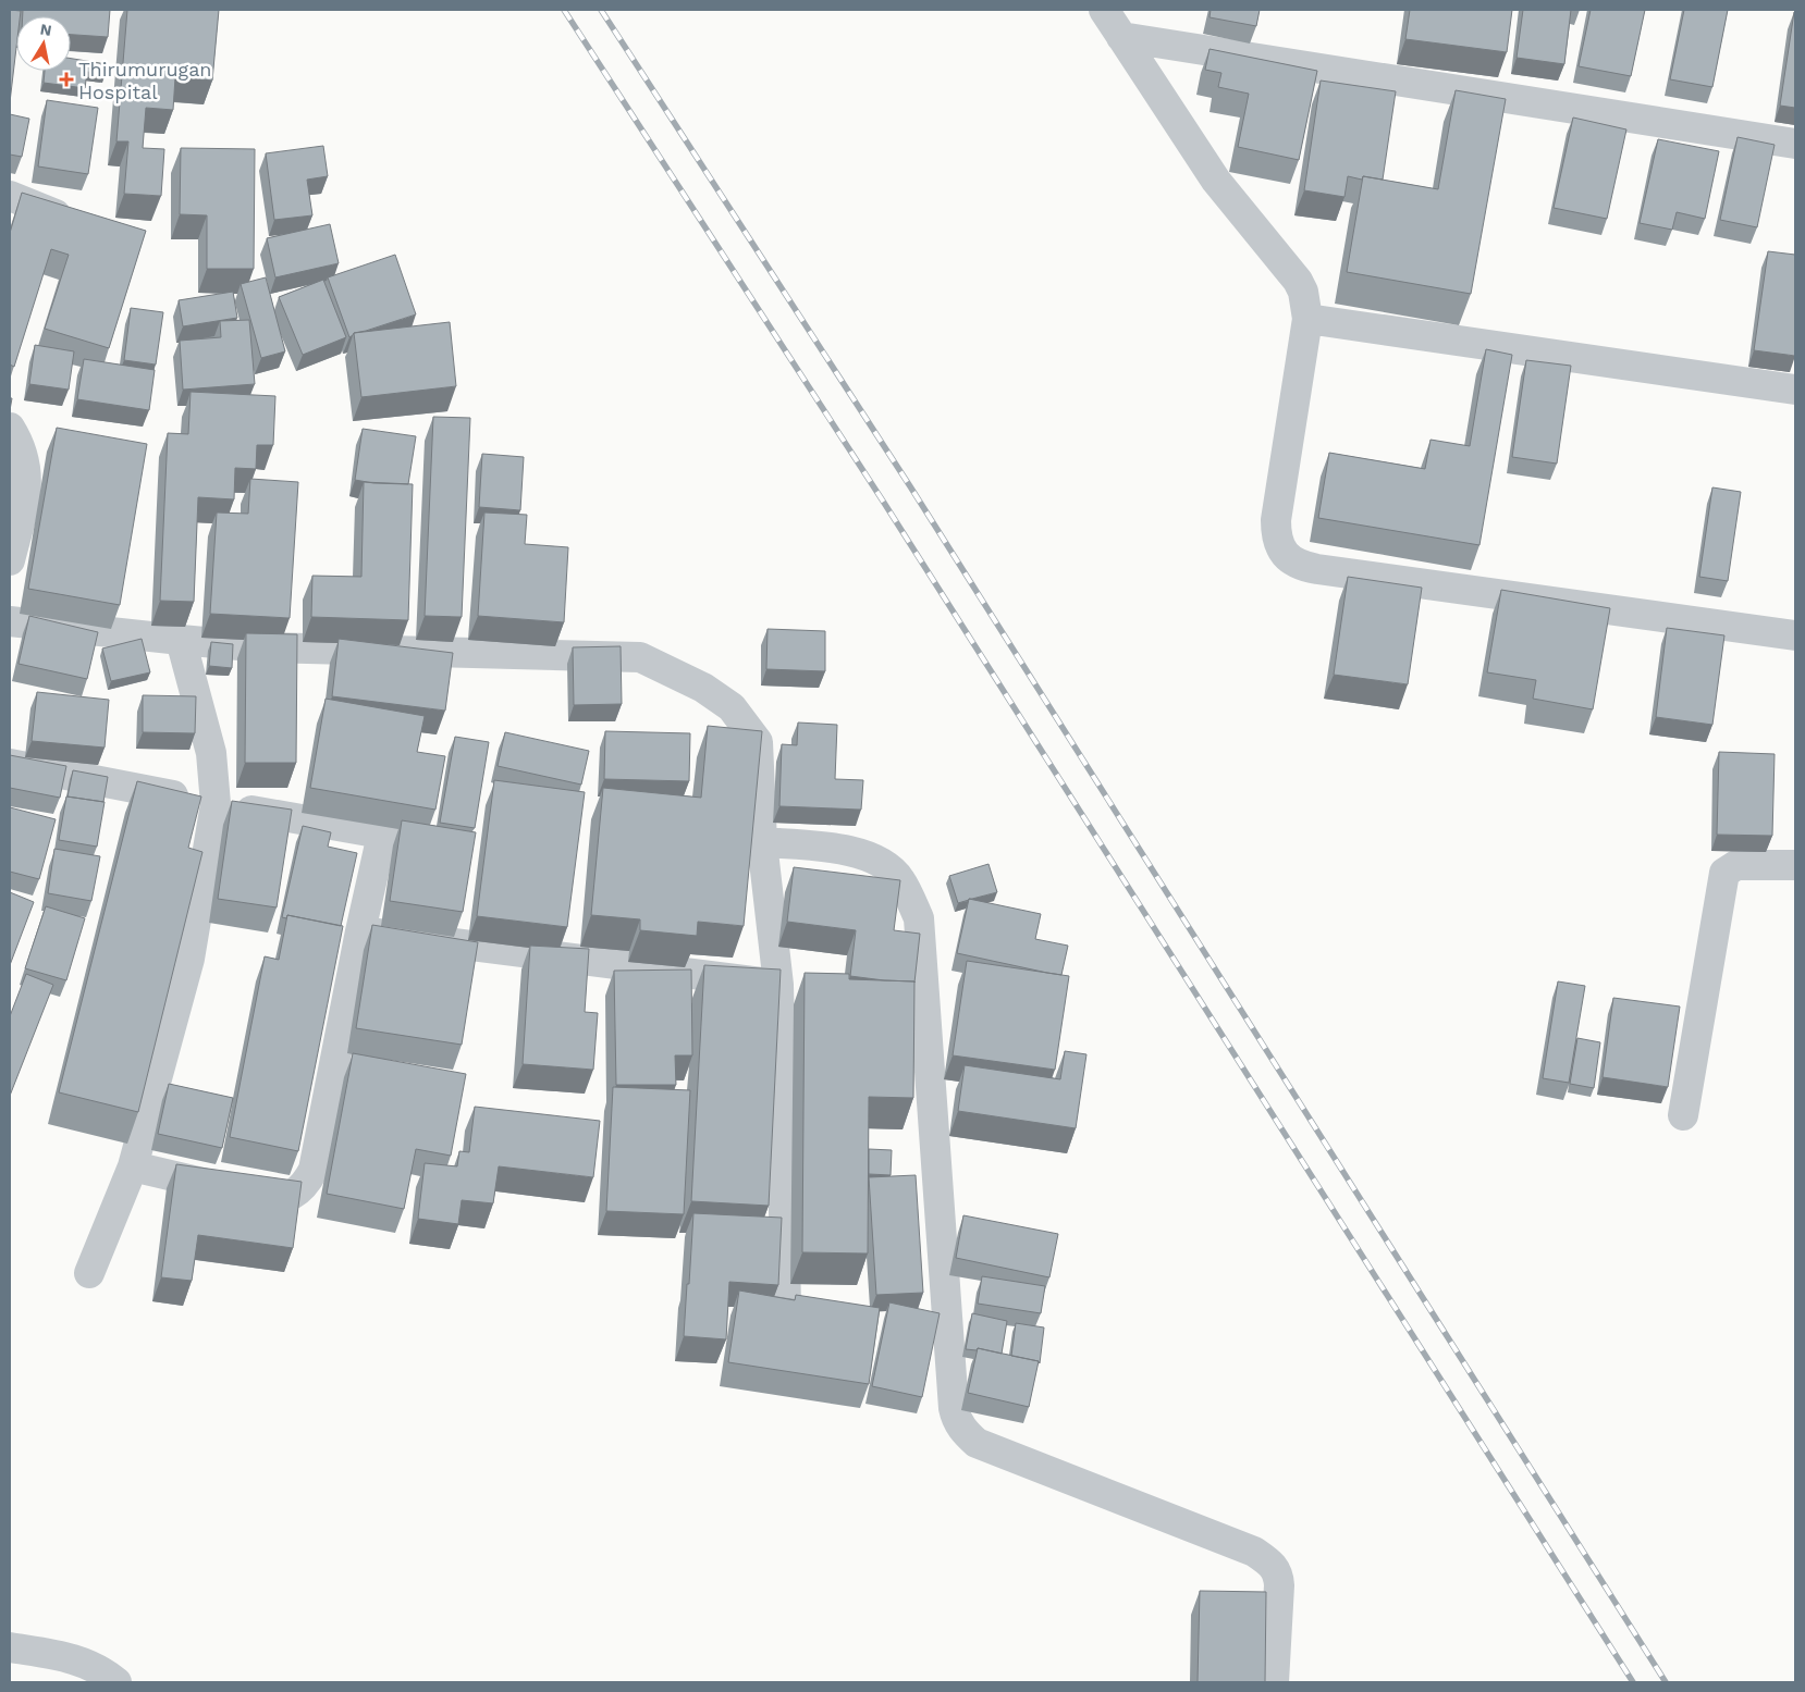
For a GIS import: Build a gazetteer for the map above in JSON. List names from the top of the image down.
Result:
{
  "places": {
    "health": ["Thirumurugan Hospital"]
  },
  "north": "top"
}
